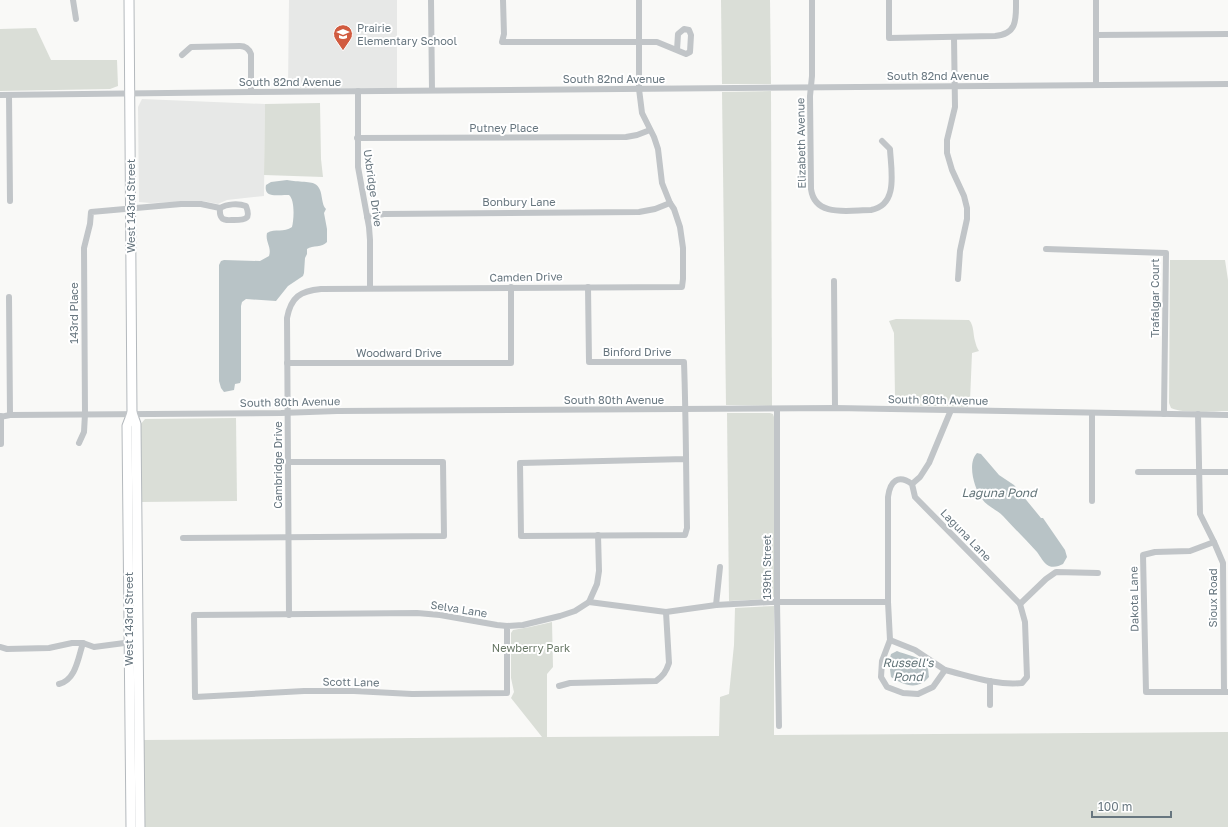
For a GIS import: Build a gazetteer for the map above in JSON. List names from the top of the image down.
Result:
{
  "streets": {
    "main road": ["West 143rd Street"],
    "street": [
      "South 82nd Avenue",
      "Putney Place",
      "Elizabeth Avenue",
      "Uxbridge Drive",
      "Bonbury Lane",
      "Camden Drive",
      "Trafalgar Court",
      "143rd Place",
      "Binford Drive",
      "Woodward Drive",
      "South 80th Avenue",
      "Cambridge Drive",
      "Laguna Lane",
      "139th Street",
      "Sioux Road",
      "Dakota Lane",
      "Selva Lane",
      "Scott Lane"
    ]
  },
  "crossings": [
    ["South 82nd Avenue", "Elizabeth Avenue"],
    ["South 82nd Avenue", "Uxbridge Drive"],
    ["South 82nd Avenue", "West 143rd Street"],
    ["Putney Place", "Uxbridge Drive"],
    ["Uxbridge Drive", "Bonbury Lane"],
    ["Uxbridge Drive", "Camden Drive"],
    ["Uxbridge Drive", "Cambridge Drive"],
    ["Bonbury Lane", "Camden Drive"],
    ["West 143rd Street", "143rd Place"],
    ["West 143rd Street", "South 80th Avenue"],
    ["Camden Drive", "Binford Drive"],
    ["Camden Drive", "Woodward Drive"],
    ["Camden Drive", "Cambridge Drive"],
    ["Trafalgar Court", "South 80th Avenue"],
    ["143rd Place", "South 80th Avenue"],
    ["Binford Drive", "South 80th Avenue"],
    ["Woodward Drive", "Cambridge Drive"],
    ["South 80th Avenue", "Cambridge Drive"],
    ["South 80th Avenue", "139th Street"],
    ["South 80th Avenue", "Sioux Road"],
    ["Cambridge Drive", "Selva Lane"],
    ["Sioux Road", "Dakota Lane"],
    ["Selva Lane", "Scott Lane"]
  ],
  "water": ["Laguna Pond", "Russell's Pond"],
  "parks": ["Newberry Park"],
  "places": {
    "school or university": ["Prairie Elementary School"]
  },
  "scale_bar": "100 m"
}
